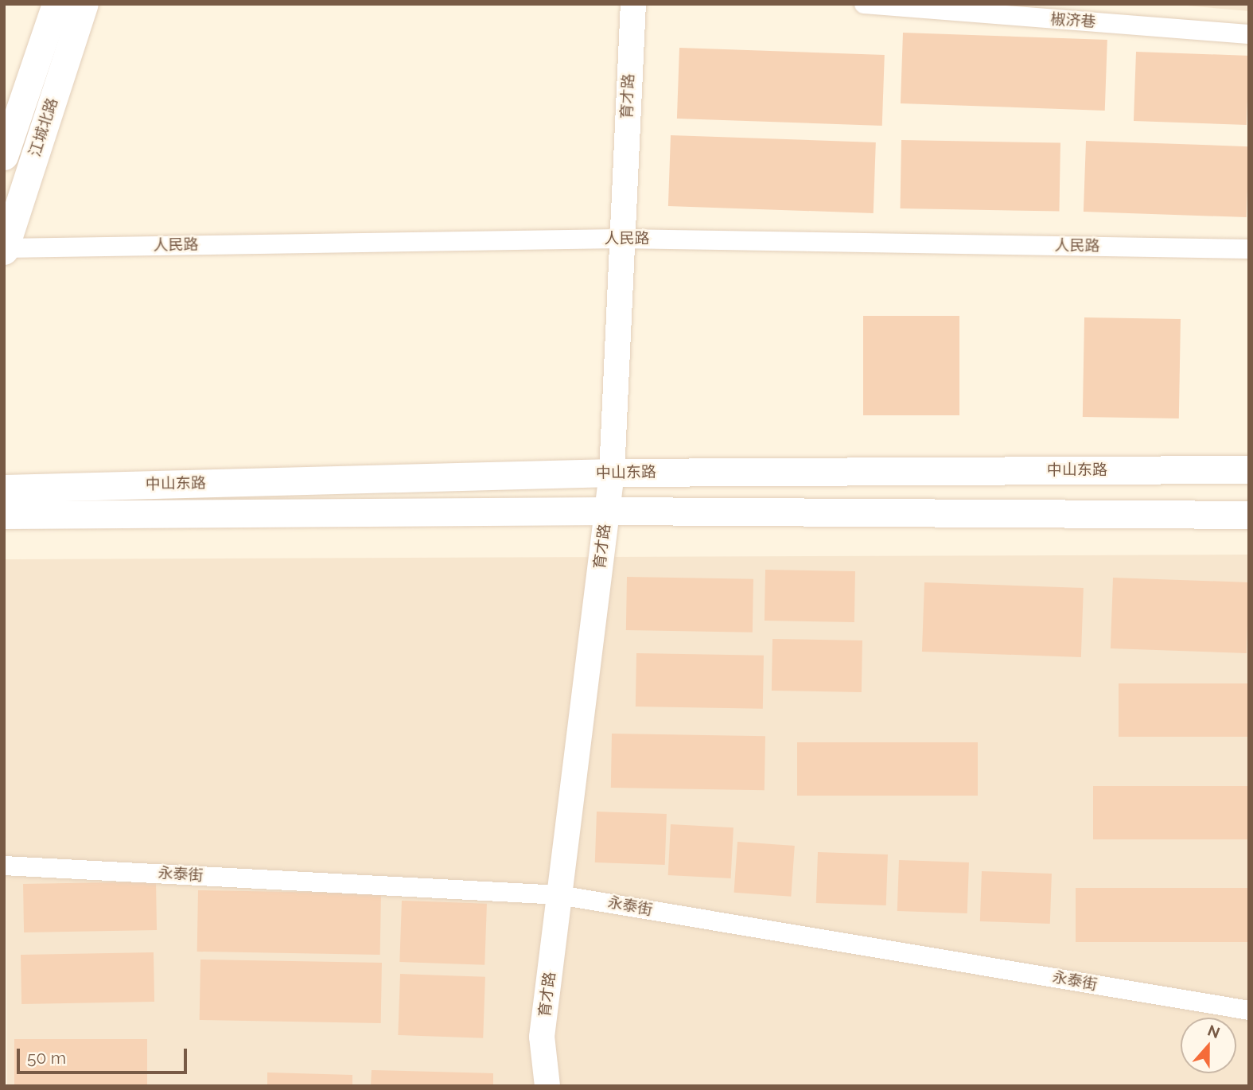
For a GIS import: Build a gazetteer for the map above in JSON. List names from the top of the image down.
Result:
{
  "streets": {
    "main road": ["江城北路", "中山东路"],
    "street": [
      "椒济巷",
      "育才路",
      "人民路",
      "永泰街"
    ]
  },
  "crossings": [
    ["育才路", "人民路"],
    ["育才路", "中山东路"],
    ["育才路", "永泰街"],
    ["江城北路", "人民路"]
  ],
  "scale_bar": "50 m",
  "north": "top"
}
